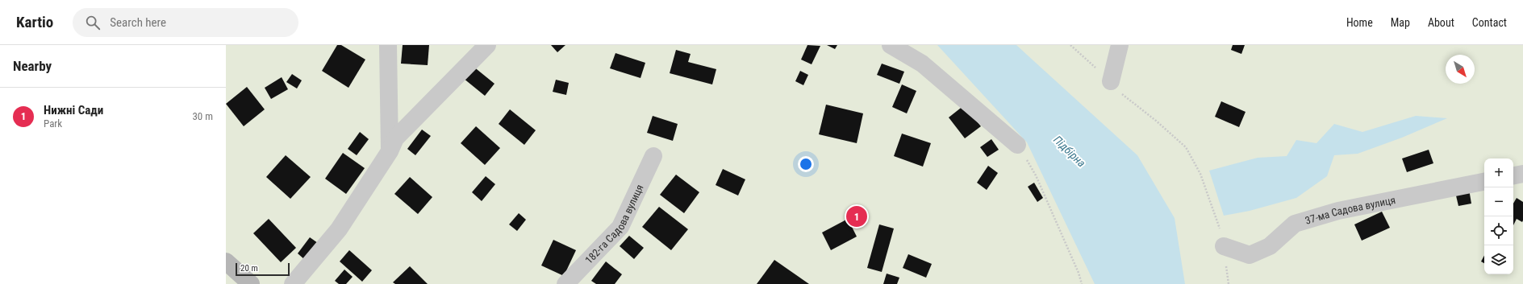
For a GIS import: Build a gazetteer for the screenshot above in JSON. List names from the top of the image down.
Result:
{
  "streets": {
    "street": ["37-ма Садова вулиця", "182-га Садова вулиця"]
  },
  "water": ["Підбірна"],
  "scale_bar": "20 m",
  "north": "bottom right",
  "page": {
    "header": "Kartio",
    "search": "Search here",
    "nav": [
      "Home",
      "Map",
      "About",
      "Contact"
    ],
    "heading": "Nearby",
    "list": [
      {
        "mark": "1",
        "name": "Нижні Сади",
        "note": "Park",
        "value": "30 m"
      }
    ],
    "map_buttons": ["+", "−"],
    "pins": "1",
    "scale": "20 m"
  }
}
